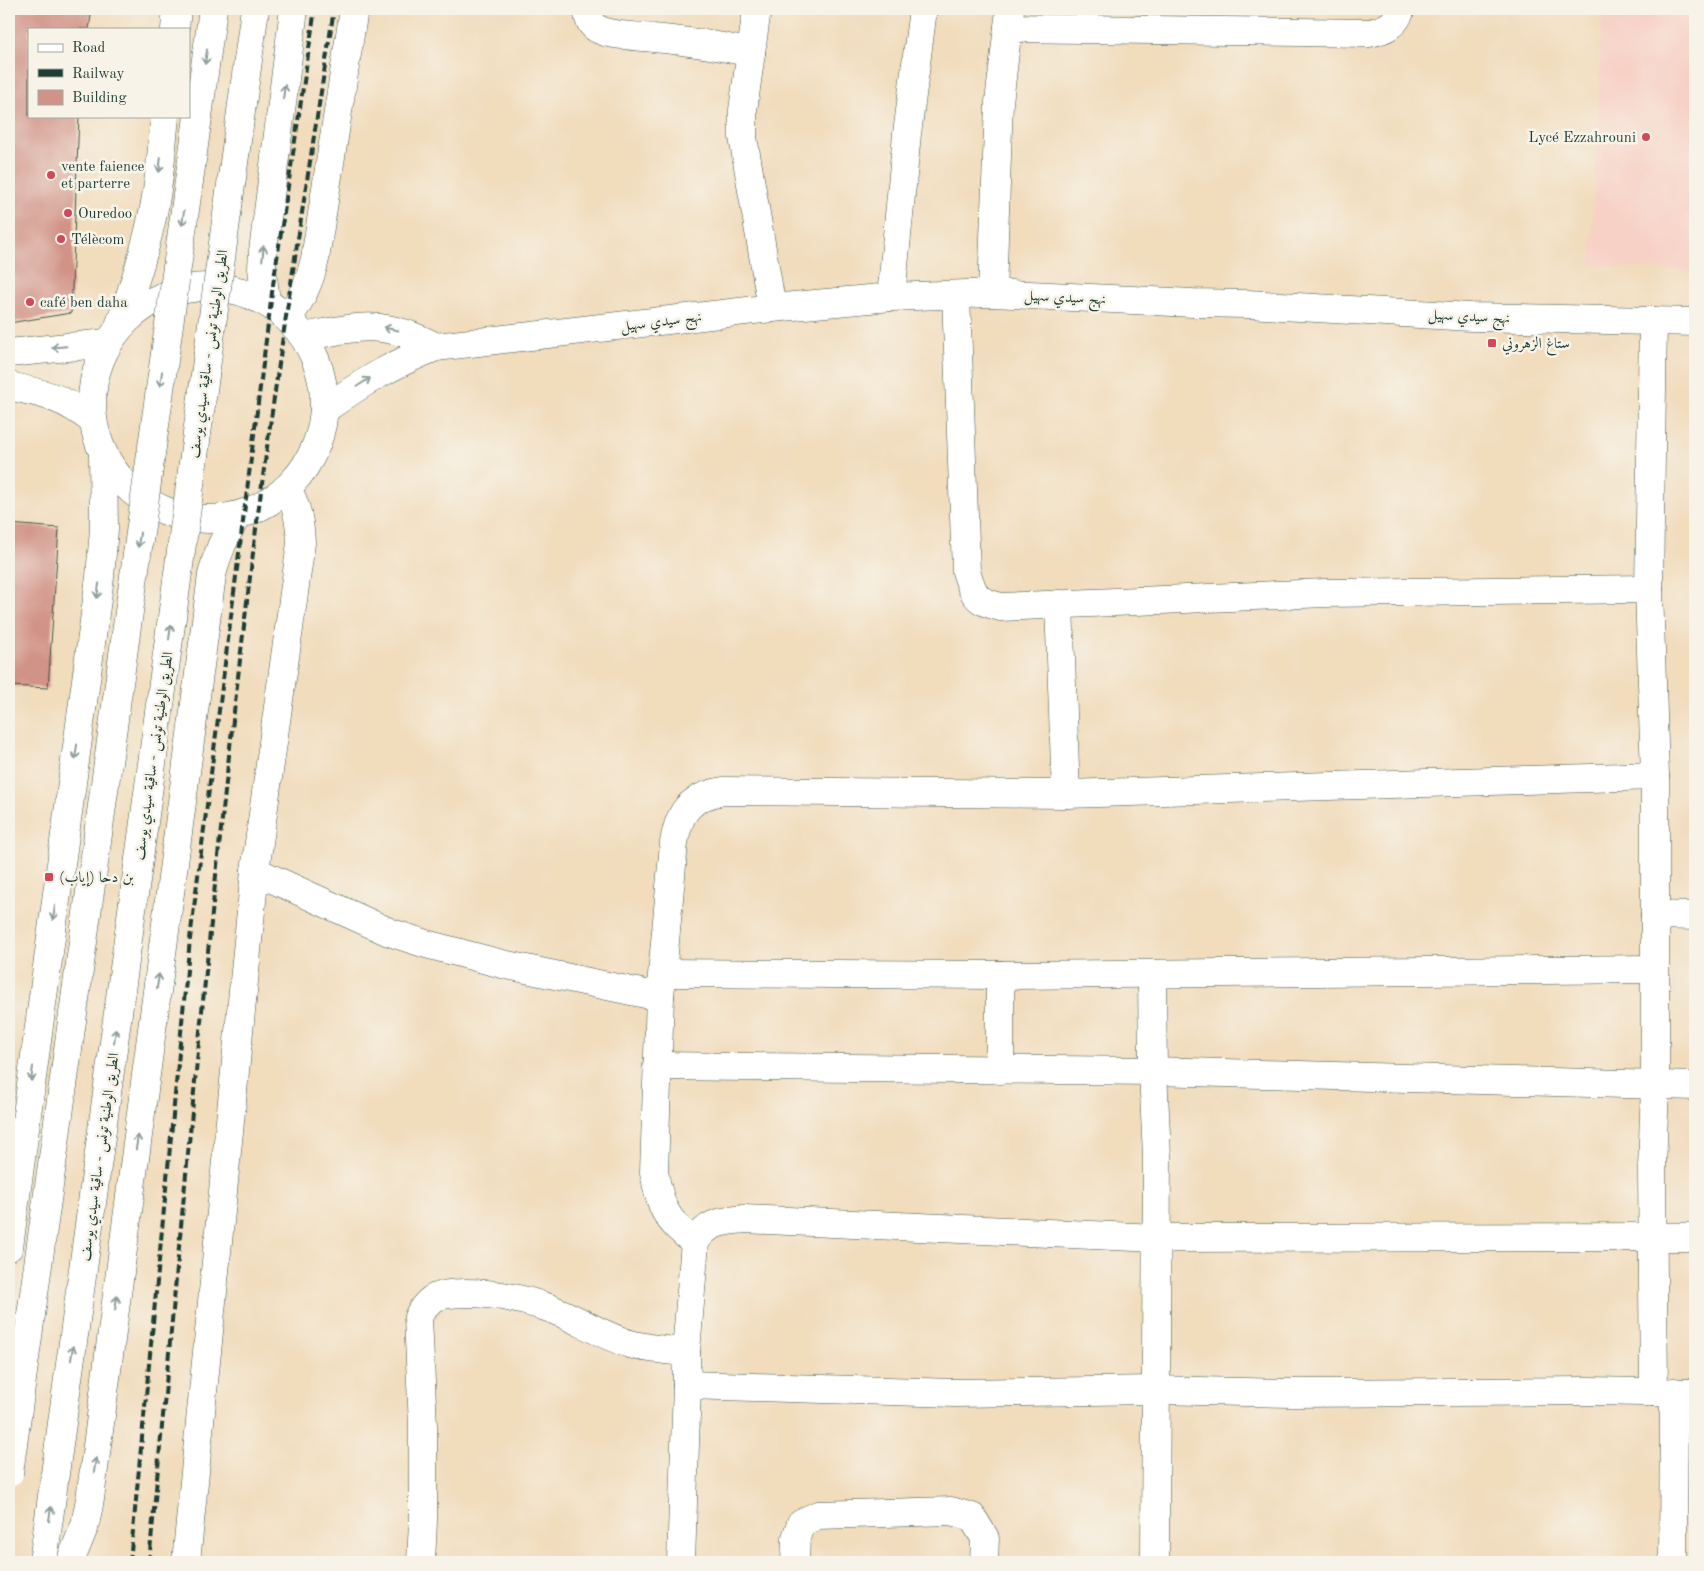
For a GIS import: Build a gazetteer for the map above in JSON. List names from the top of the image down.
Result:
{
  "streets": {
    "main road": ["نهج سيدي سهيل", "الطريق الوطنية تونس - ساقية سيدي يوسف"]
  },
  "places": {
    "other": [
      "Lycé Ezzahrouni",
      "vente faience et parterre",
      "Ouredoo",
      "Télècom",
      "café ben daha"
    ],
    "transit": ["ستاغ الزهروني", "بن دحا (إياب)"]
  },
  "legend": ["Road", "Railway", "Building"]
}
